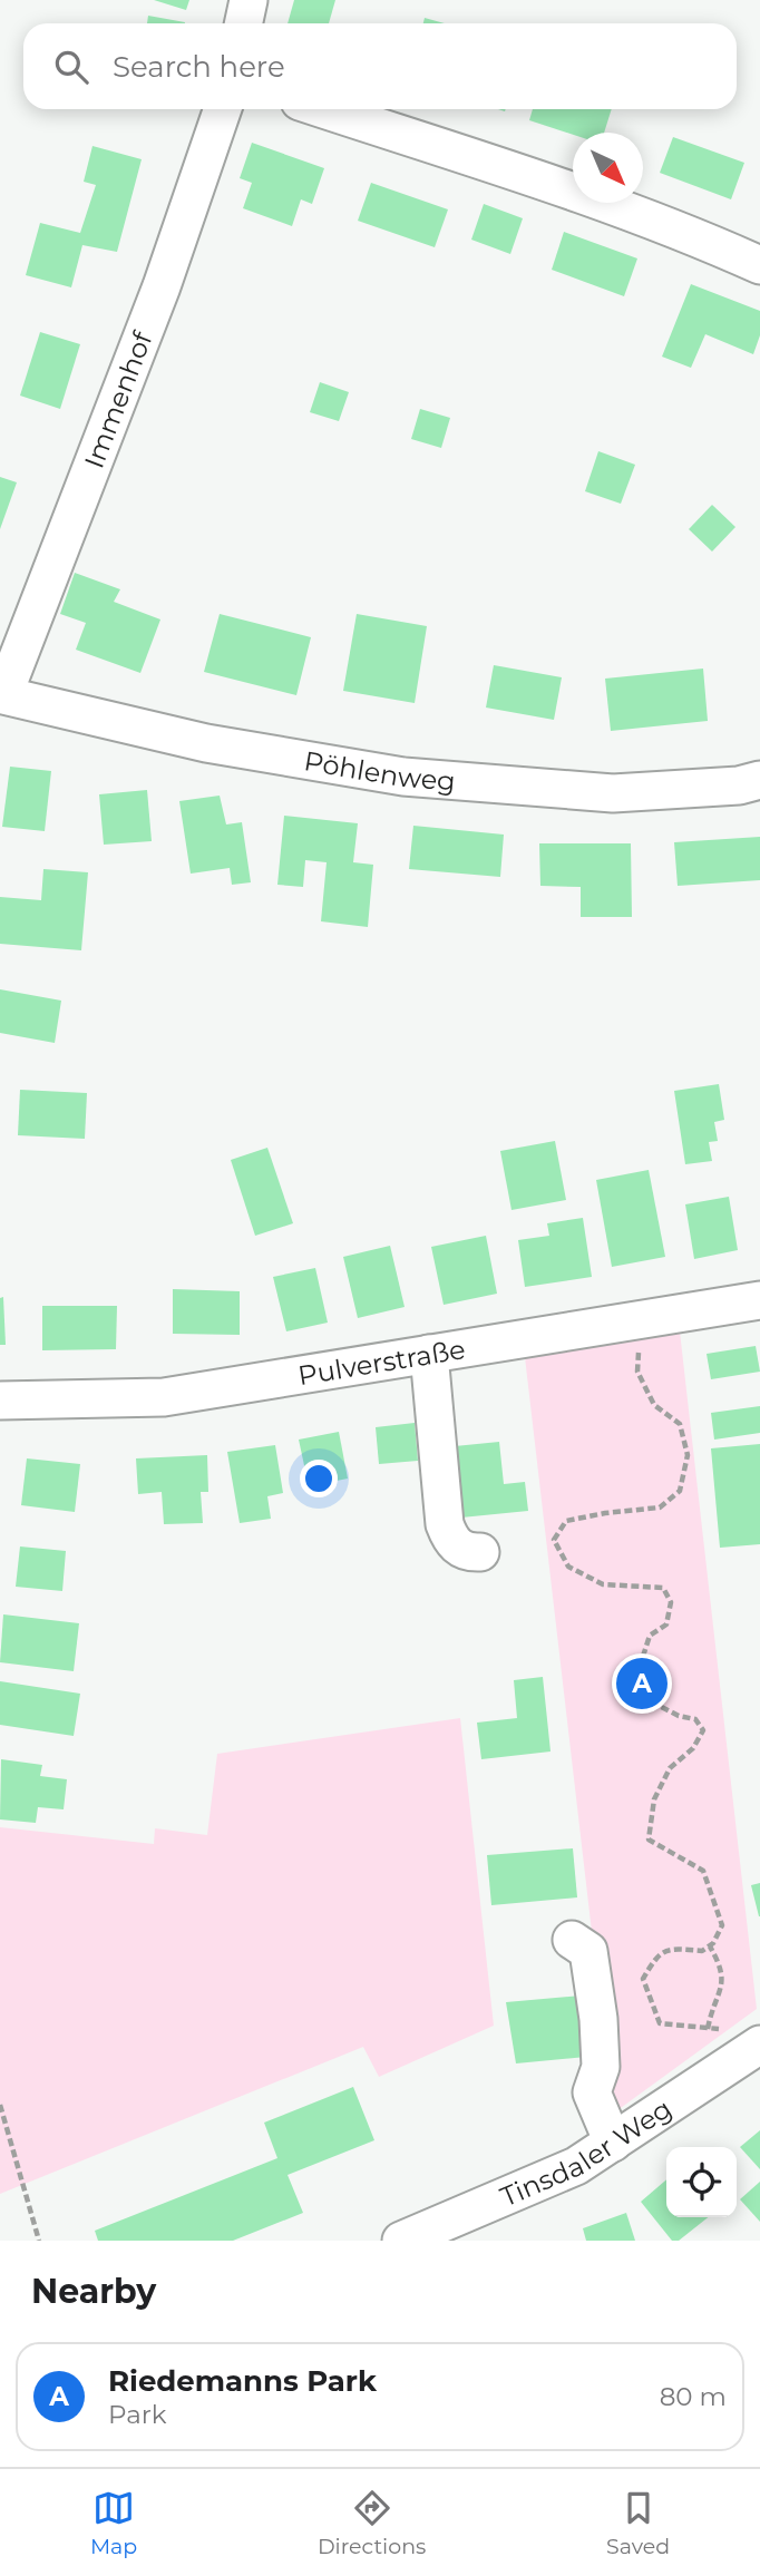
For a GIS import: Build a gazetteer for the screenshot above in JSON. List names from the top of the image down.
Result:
{
  "streets": {
    "street": [
      "Immenhof",
      "Pöhlenweg",
      "Pulverstraße",
      "Tinsdaler Weg"
    ]
  },
  "crossings": [
    ["Immenhof", "Pöhlenweg"]
  ],
  "north": "bottom right",
  "page": {
    "search": "Search here",
    "pins": "A",
    "heading": "Nearby",
    "list": [
      {
        "mark": "A",
        "name": "Riedemanns Park",
        "note": "Park",
        "value": "80 m"
      }
    ],
    "nav": ["Map", "Directions", "Saved"]
  }
}
